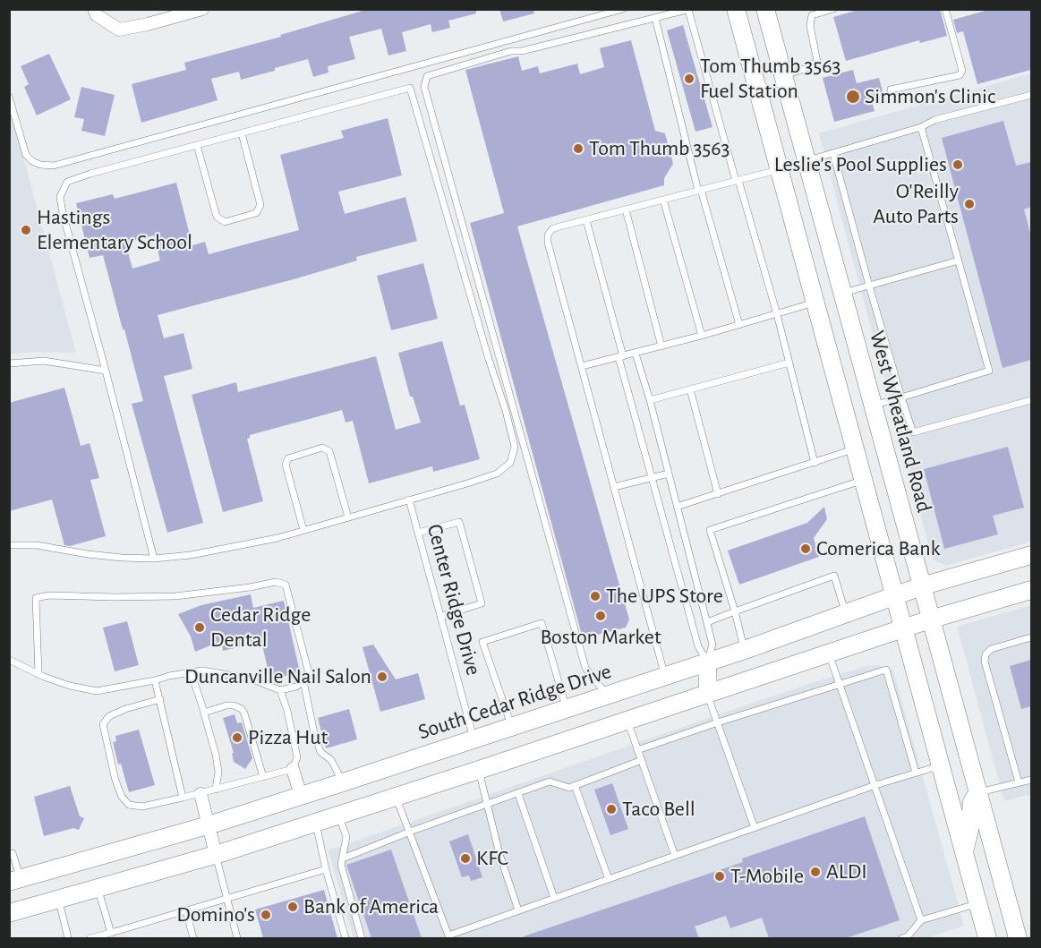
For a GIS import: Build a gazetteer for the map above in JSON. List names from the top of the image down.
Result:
{
  "streets": {
    "main road": ["West Wheatland Road", "South Cedar Ridge Drive"],
    "lane": ["Center Ridge Drive"]
  },
  "crossings": [
    ["West Wheatland Road", "South Cedar Ridge Drive"],
    ["Center Ridge Drive", "South Cedar Ridge Drive"]
  ],
  "places": [
    "Tom Thumb 3563 Fuel Station",
    "Simmon's Clinic",
    "Tom Thumb 3563",
    "Leslie's Pool Supplies",
    "O'Reilly Auto Parts",
    "Hastings Elementary School",
    "Comerica Bank",
    "The UPS Store",
    "Boston Market",
    "Cedar Ridge Dental",
    "Duncanville Nail Salon",
    "Pizza Hut",
    "Taco Bell",
    "KFC",
    "ALDI",
    "T-Mobile",
    "Bank of America",
    "Domino's"
  ]
}
